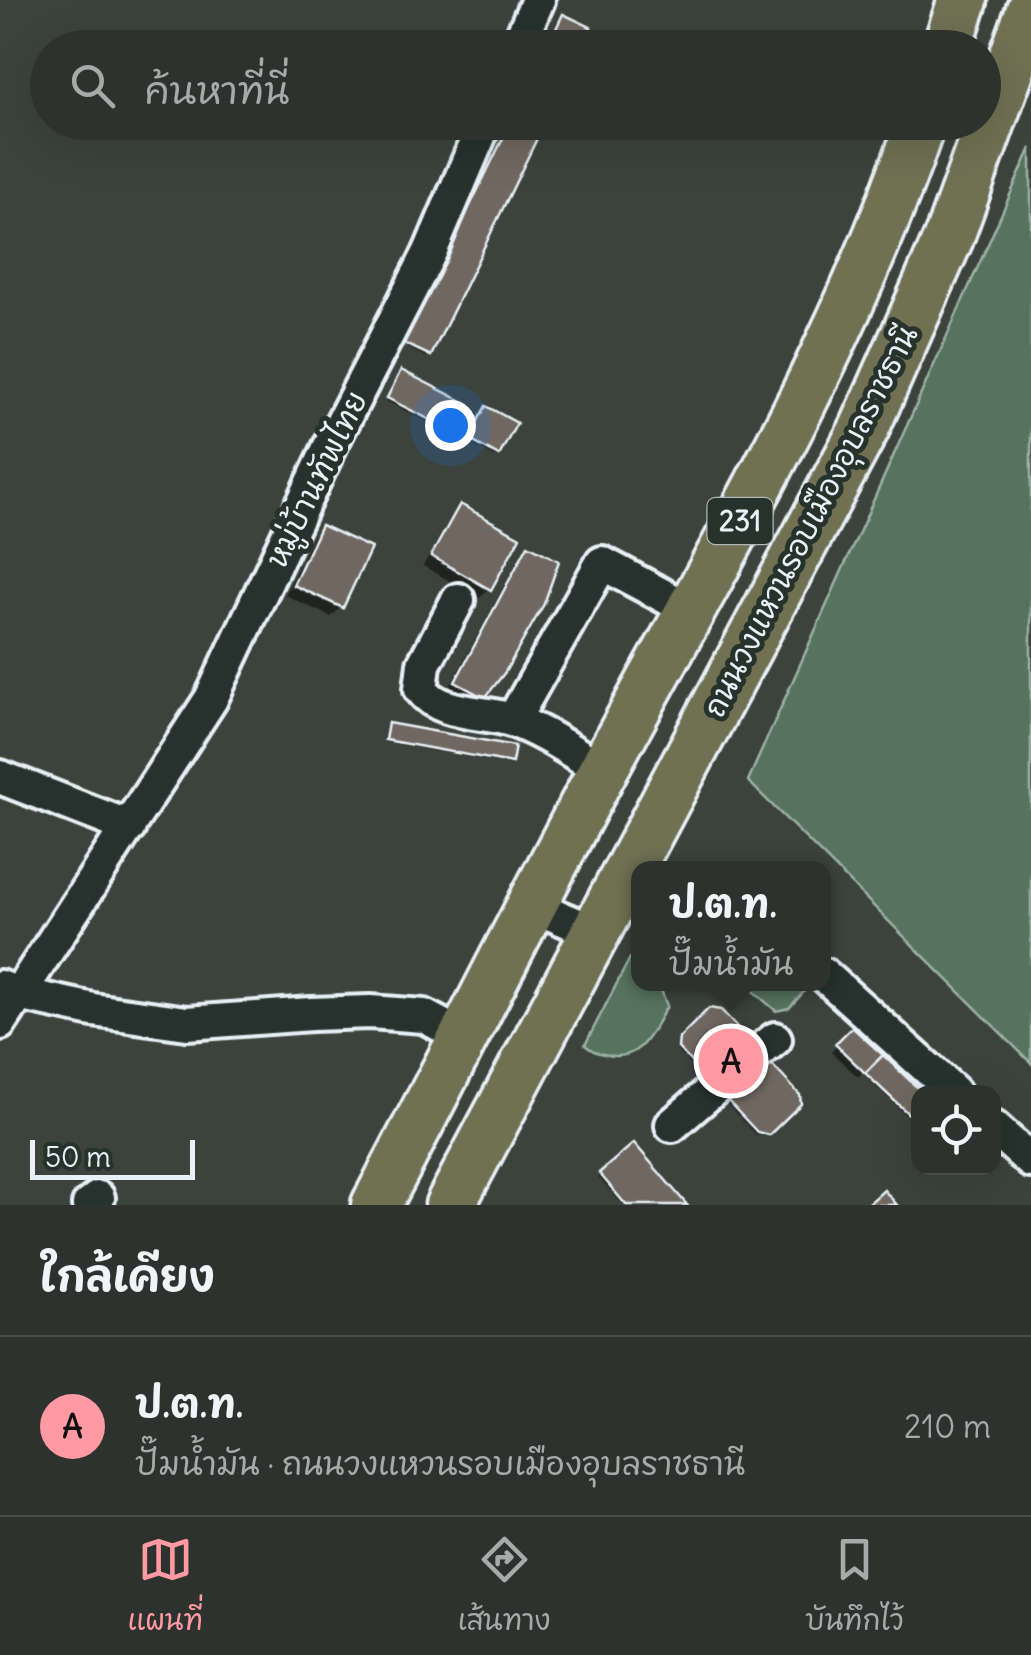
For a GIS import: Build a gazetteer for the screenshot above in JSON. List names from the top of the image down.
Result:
{
  "streets": {
    "highway": ["231", "ถนนวงแหวนรอบเมืองอุบลราชธานี"],
    "street": ["หมู่บ้านทัพไทย"]
  },
  "scale_bar": "50 m",
  "page": {
    "search": "ค้นหาที่นี่",
    "popup": ["ป.ต.ท.", "ปั๊มน้ำมัน"],
    "pins": "A",
    "scale": "50 m",
    "heading": "ใกล้เคียง",
    "list": [
      {
        "mark": "A",
        "name": "ป.ต.ท.",
        "note": "ปั๊มน้ำมัน · ถนนวงแหวนรอบเมืองอุบลราชธานี",
        "value": "210 m"
      }
    ],
    "nav": ["แผนที่", "เส้นทาง", "บันทึกไว้"]
  }
}
